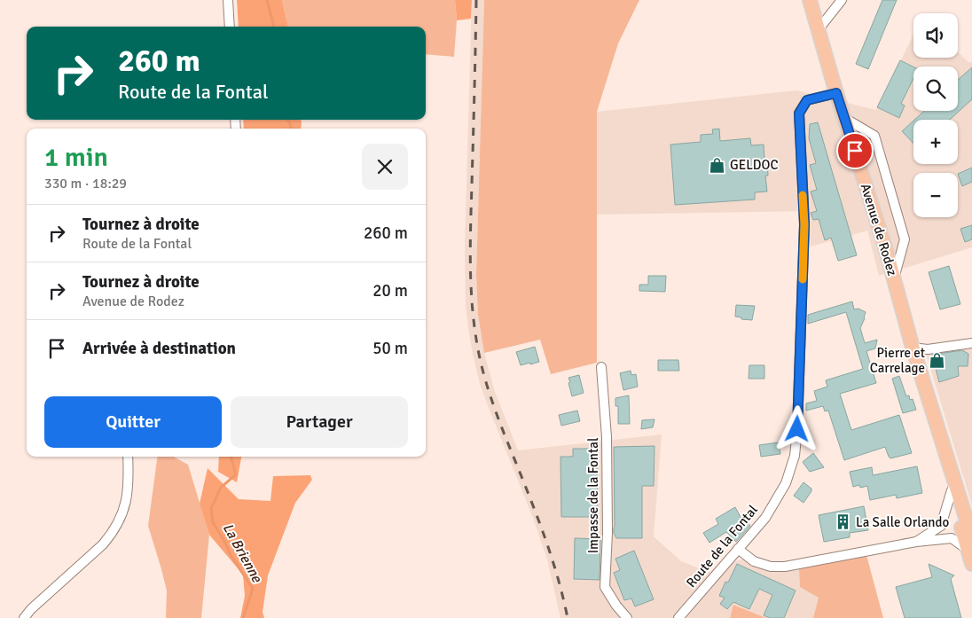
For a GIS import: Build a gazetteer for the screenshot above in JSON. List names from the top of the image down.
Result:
{
  "streets": {
    "main road": ["Avenue de Rodez"],
    "street": ["Impasse de la Fontal", "Route de la Fontal"]
  },
  "crossings": [
    ["Avenue de Rodez", "Route de la Fontal"]
  ],
  "water": ["La Brienne"],
  "places": {
    "shop": ["GELDOC", "Pierre et Carrelage"],
    "building": ["La Salle Orlando"]
  },
  "page": {
    "map_buttons": ["+", "−"],
    "turn": ["260 m", "Route de la Fontal"],
    "heading": ["1 min", "330 m · 18:29"],
    "list": [
      {
        "name": "Tournez à droite",
        "note": "Route de la Fontal",
        "value": "260 m"
      },
      {
        "name": "Tournez à droite",
        "note": "Avenue de Rodez",
        "value": "20 m"
      },
      {
        "name": "Arrivée à destination",
        "value": "50 m"
      }
    ],
    "buttons": ["Quitter", "Partager"]
  }
}
